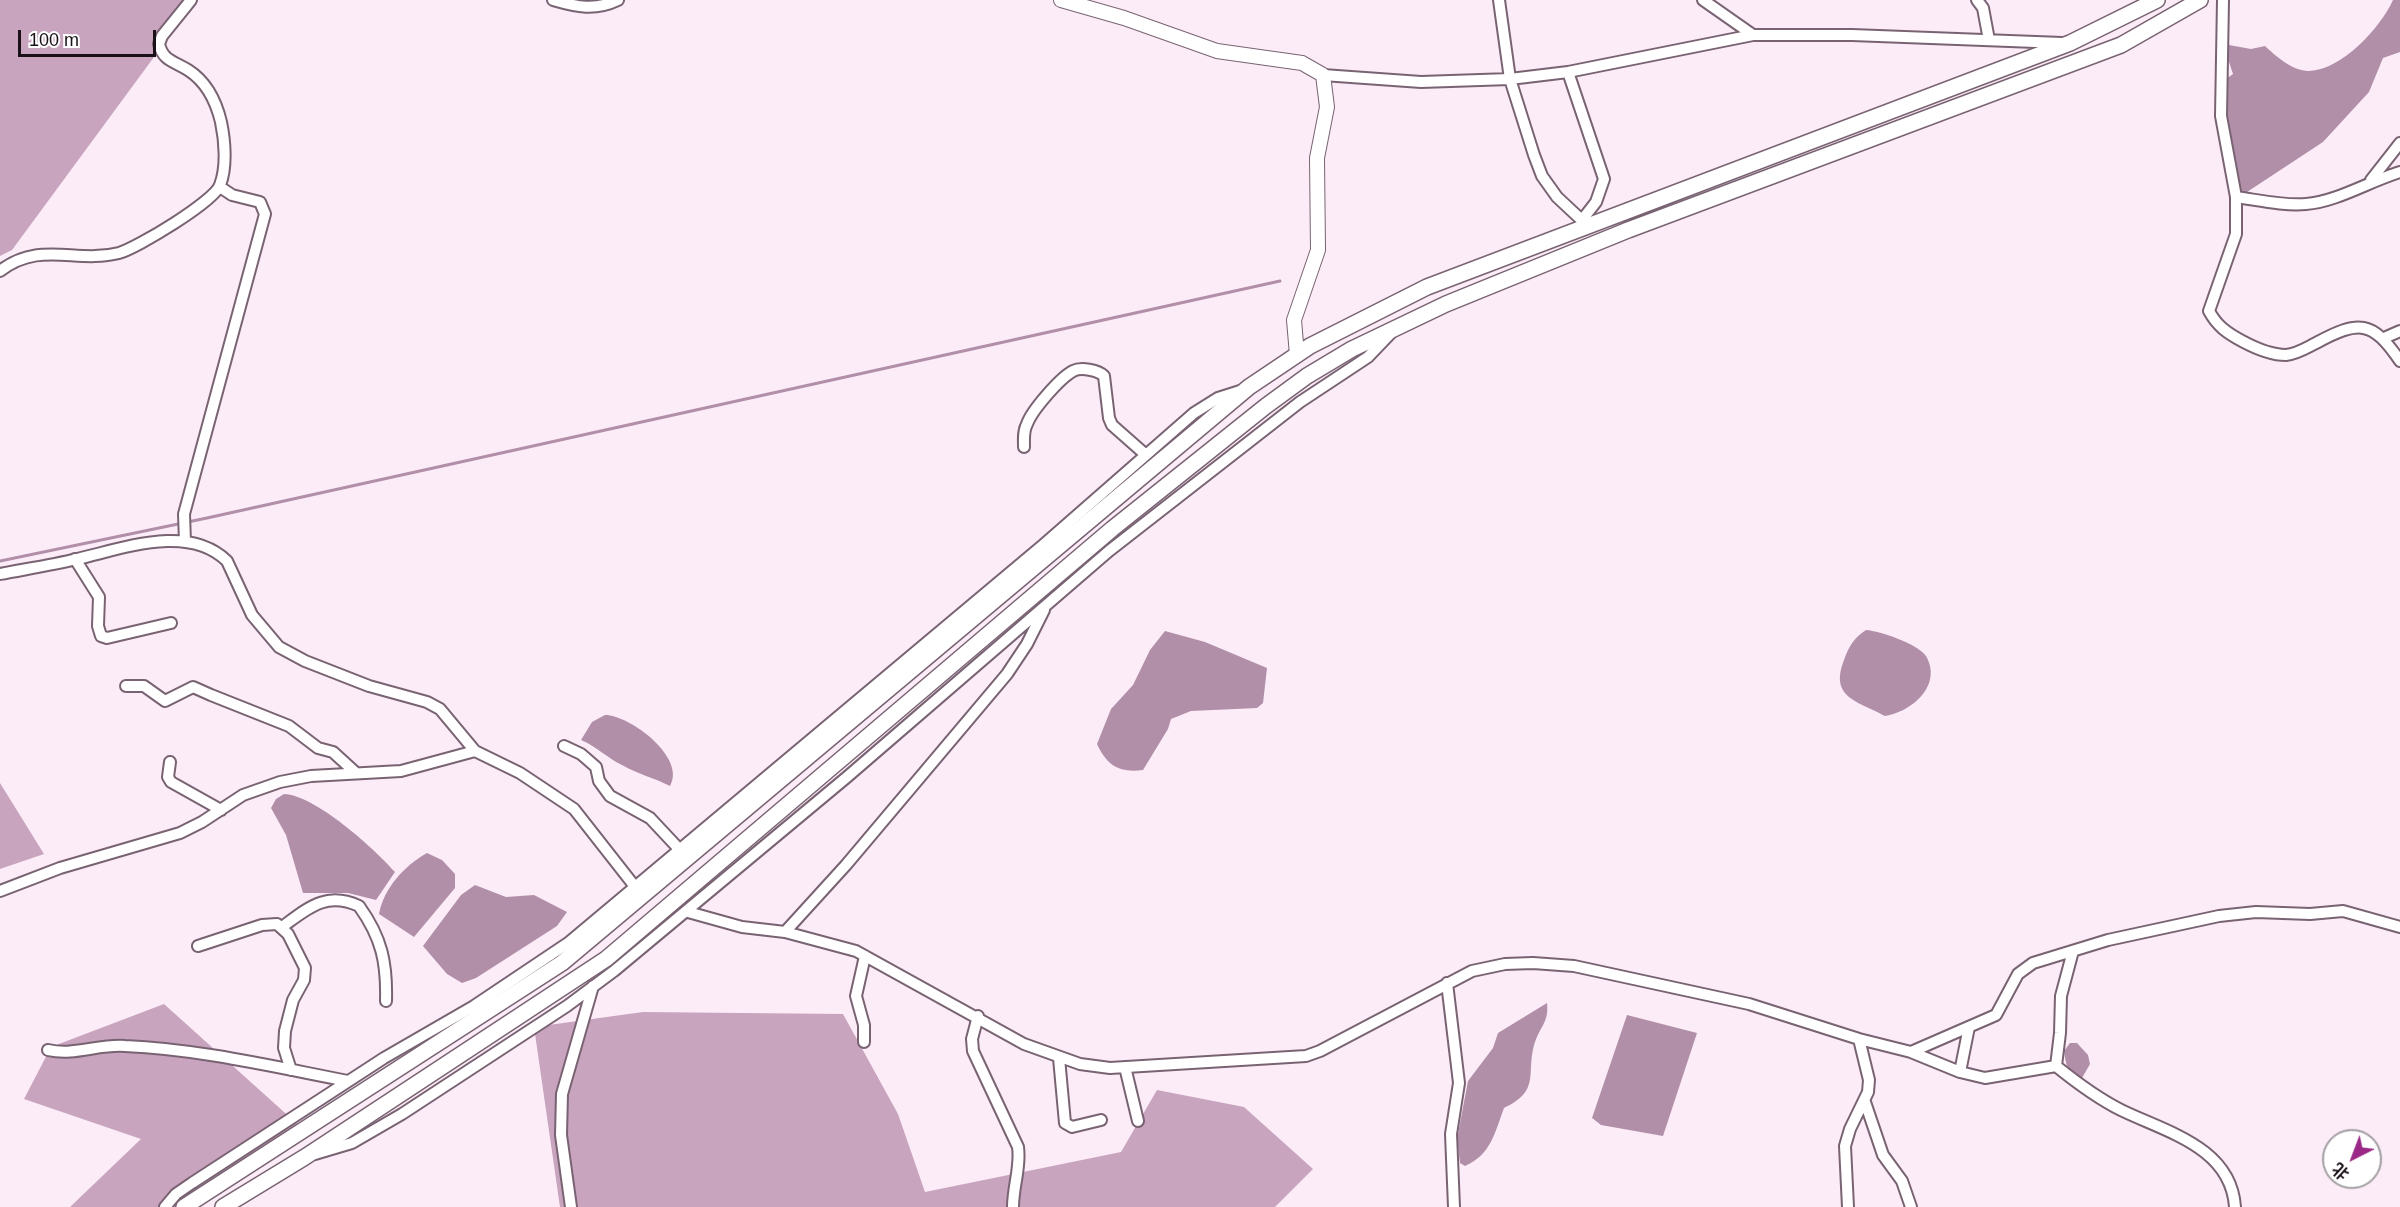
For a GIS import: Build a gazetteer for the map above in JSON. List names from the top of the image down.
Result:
{
  "scale_bar": "100 m",
  "north": "bottom left"
}
